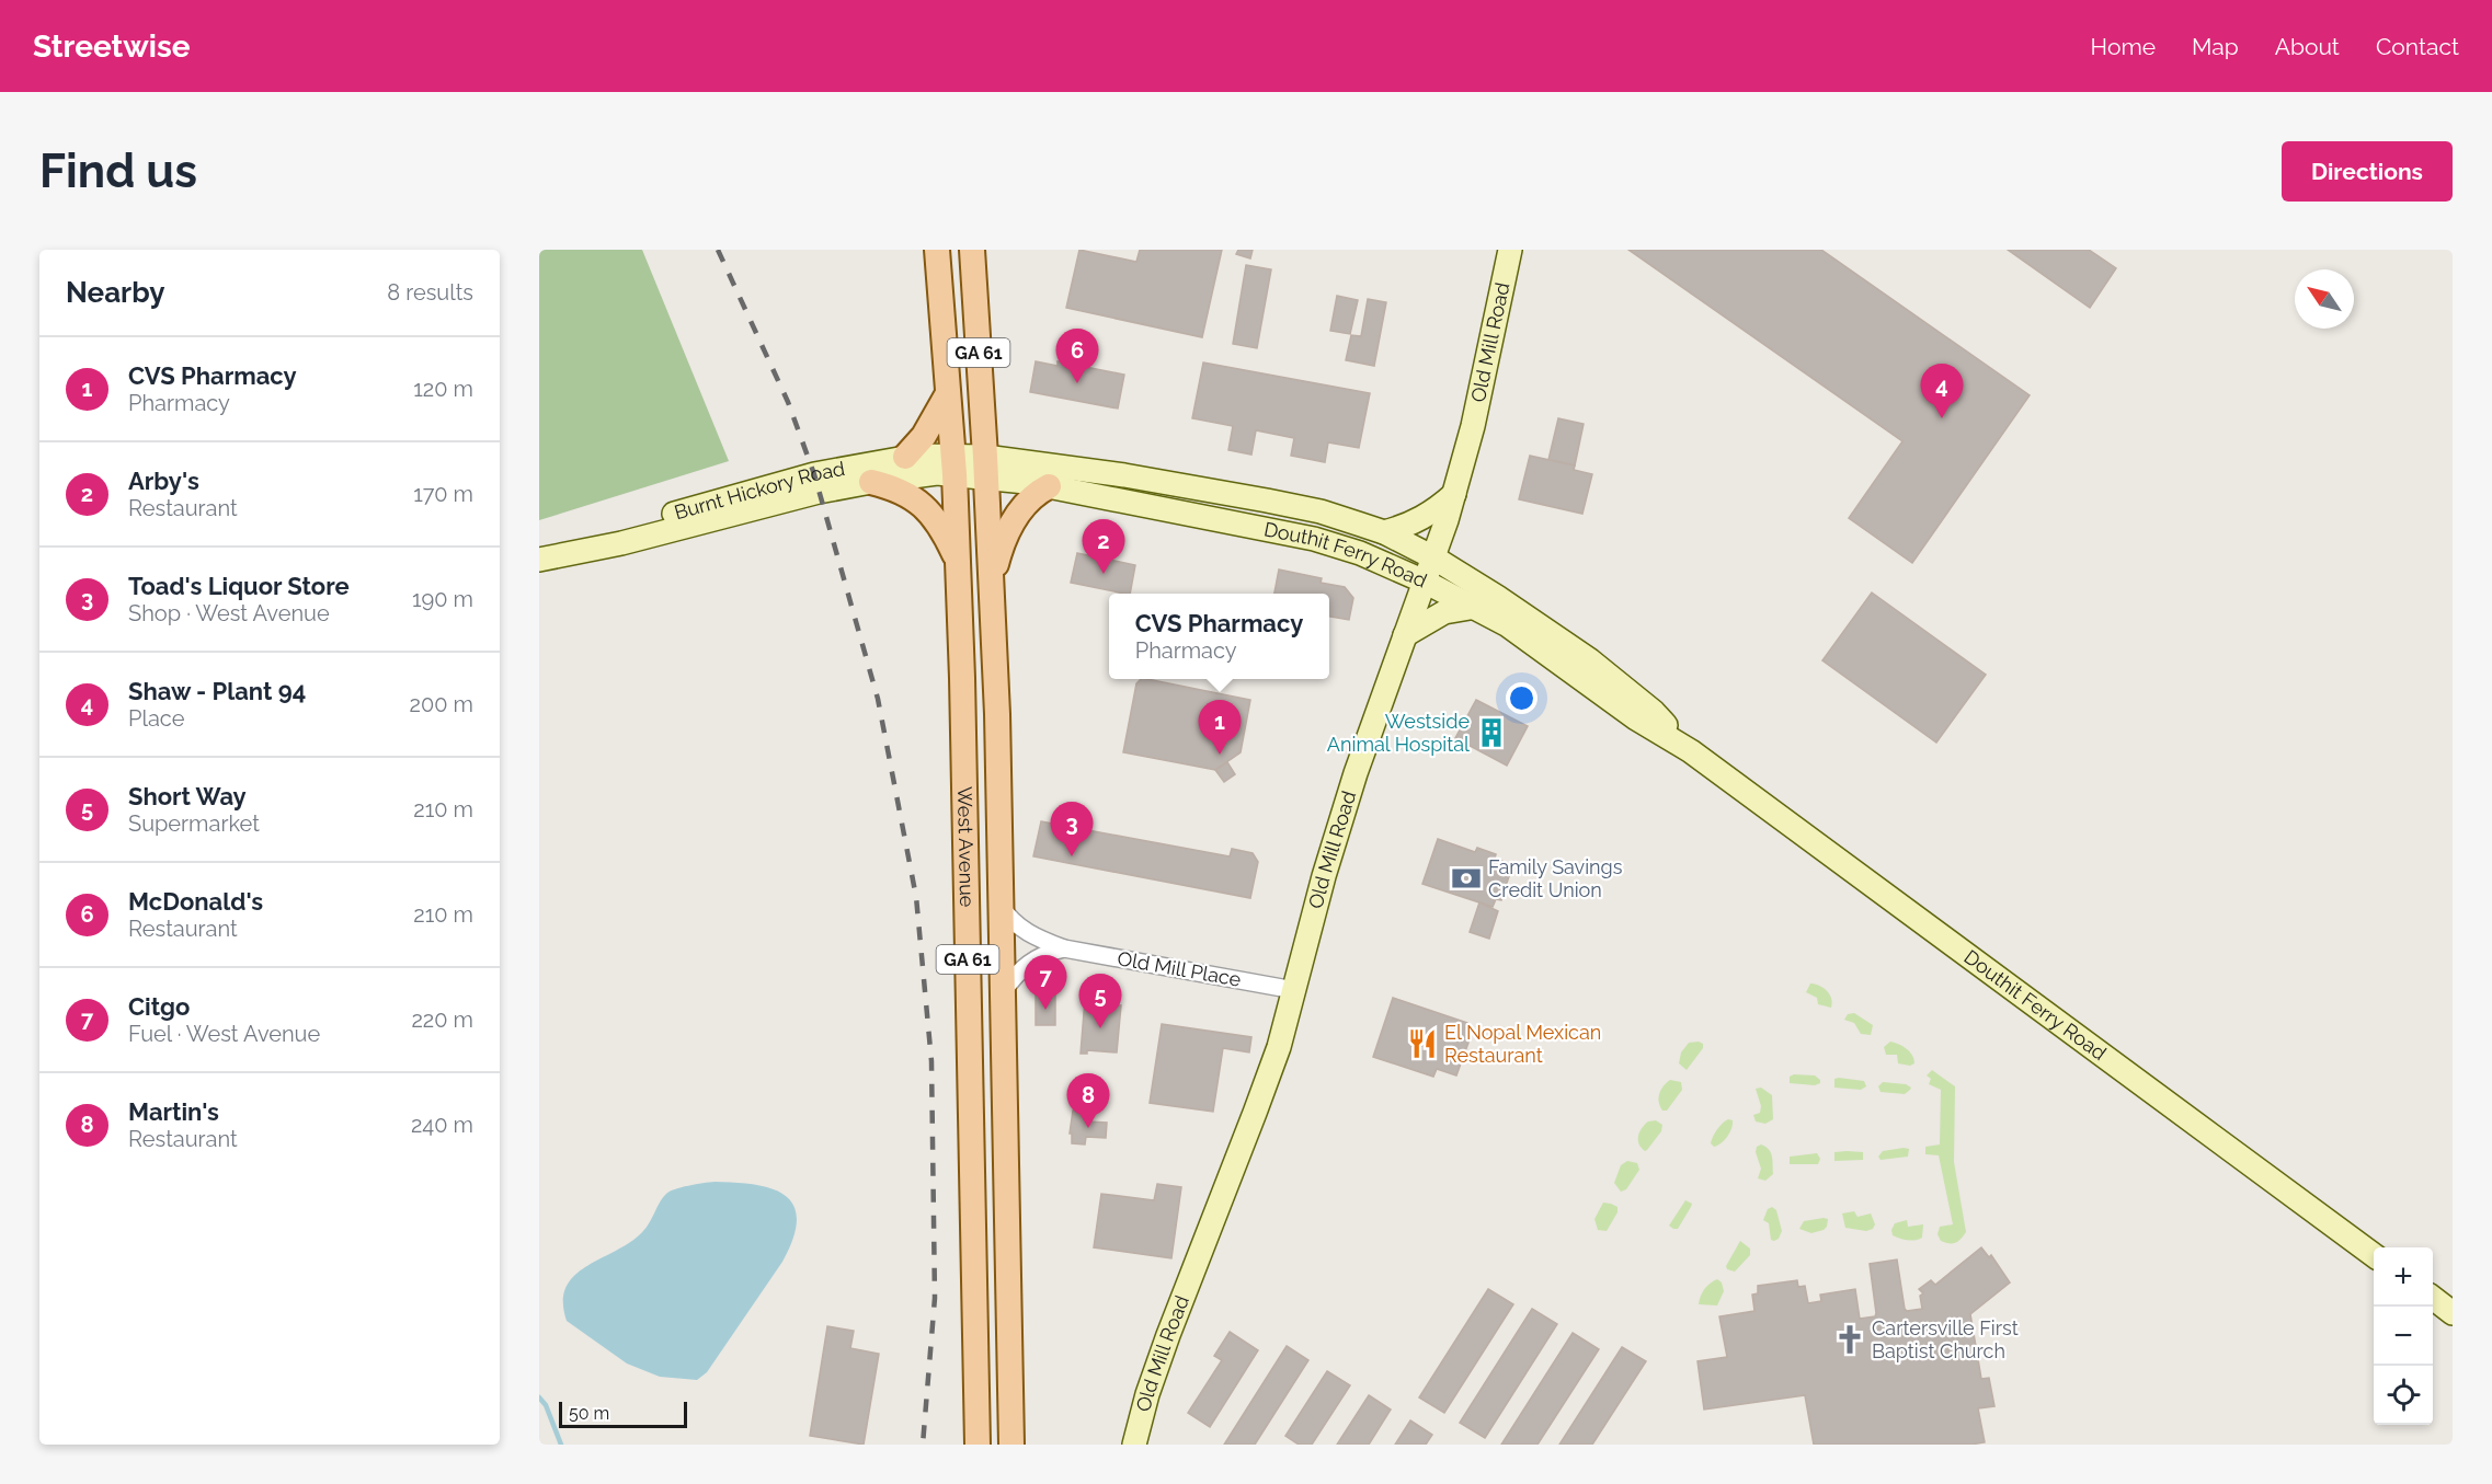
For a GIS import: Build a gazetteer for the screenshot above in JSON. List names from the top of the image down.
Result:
{
  "streets": {
    "main road": ["GA 61", "West Avenue"],
    "street": [
      "Old Mill Road",
      "Burnt Hickory Road",
      "Douthit Ferry Road",
      "Old Mill Place"
    ]
  },
  "crossings": [
    ["Old Mill Road", "Douthit Ferry Road"],
    ["Old Mill Road", "Old Mill Place"],
    ["Burnt Hickory Road", "Douthit Ferry Road"],
    ["Burnt Hickory Road", "West Avenue"],
    ["Douthit Ferry Road", "West Avenue"],
    ["West Avenue", "Old Mill Place"]
  ],
  "places": {
    "building": ["Westside Animal Hospital"],
    "bank": ["Family Savings Credit Union"],
    "restaurant": ["El Nopal Mexican Restaurant"],
    "church": ["Cartersville First Baptist Church"]
  },
  "scale_bar": "50 m",
  "north": "top left",
  "page": {
    "header": "Streetwise",
    "nav": [
      "Home",
      "Map",
      "About",
      "Contact"
    ],
    "buttons": "Directions",
    "title": "Find us",
    "heading": ["Nearby", "8 results"],
    "pins": [
      "6",
      "4",
      "2",
      "1",
      "3",
      "7",
      "5",
      "8"
    ],
    "list": [
      {
        "mark": "1",
        "name": "CVS Pharmacy",
        "note": "Pharmacy",
        "value": "120 m"
      },
      {
        "mark": "2",
        "name": "Arby's",
        "note": "Restaurant",
        "value": "170 m"
      },
      {
        "mark": "3",
        "name": "Toad's Liquor Store",
        "note": "Shop · West Avenue",
        "value": "190 m"
      },
      {
        "mark": "4",
        "name": "Shaw - Plant 94",
        "note": "Place",
        "value": "200 m"
      },
      {
        "mark": "5",
        "name": "Short Way",
        "note": "Supermarket",
        "value": "210 m"
      },
      {
        "mark": "6",
        "name": "McDonald's",
        "note": "Restaurant",
        "value": "210 m"
      },
      {
        "mark": "7",
        "name": "Citgo",
        "note": "Fuel · West Avenue",
        "value": "220 m"
      },
      {
        "mark": "8",
        "name": "Martin's",
        "note": "Restaurant",
        "value": "240 m"
      }
    ],
    "popup": ["CVS Pharmacy", "Pharmacy"],
    "map_buttons": ["+", "−"],
    "scale": "50 m"
  }
}
